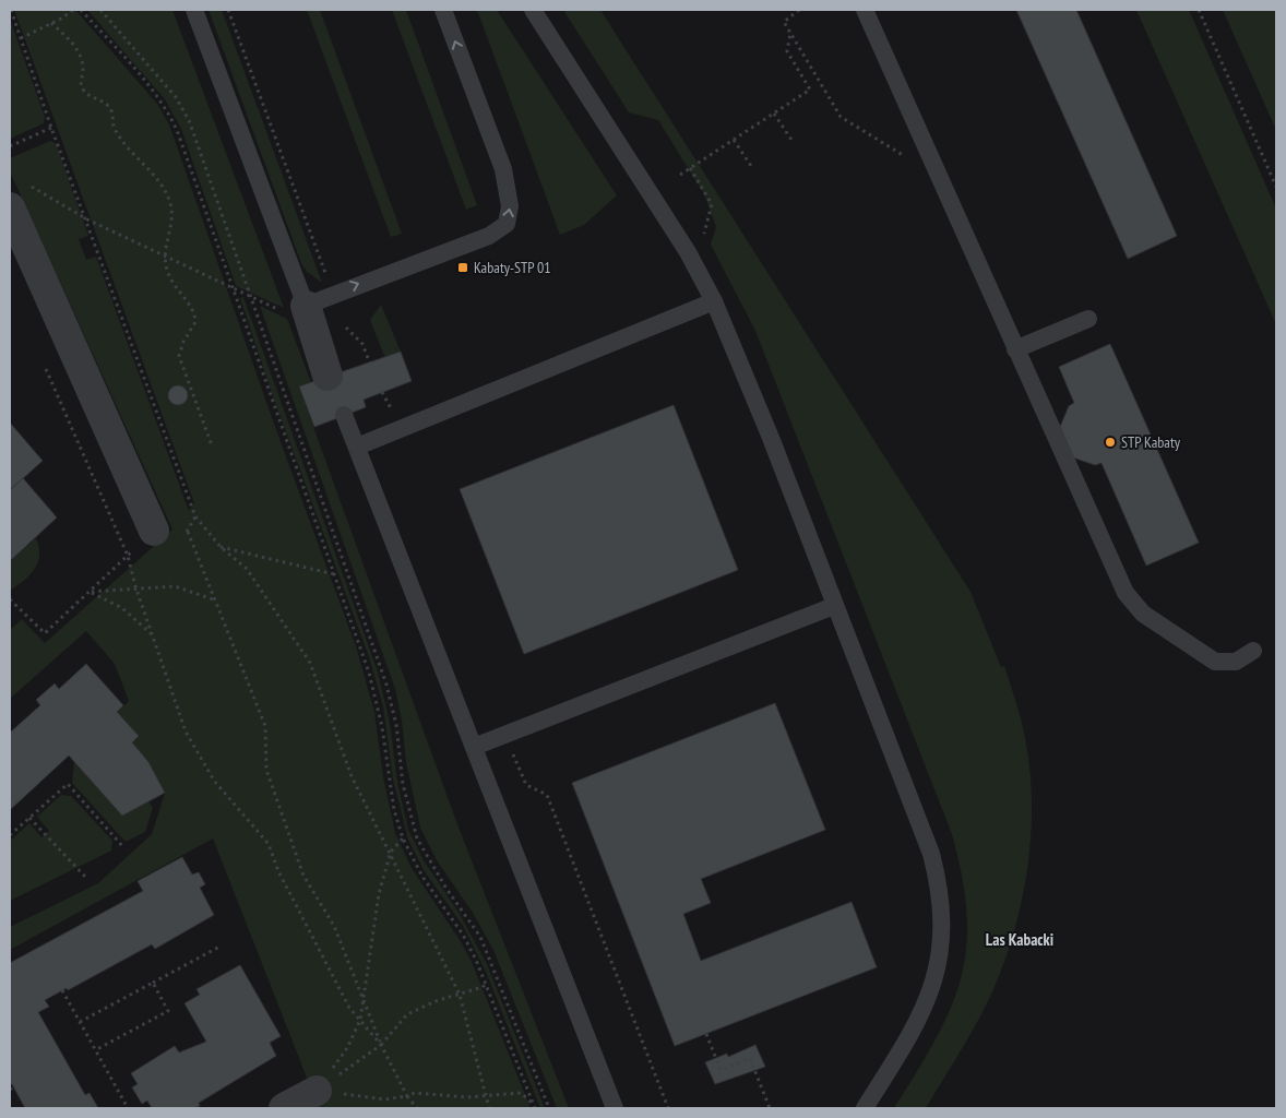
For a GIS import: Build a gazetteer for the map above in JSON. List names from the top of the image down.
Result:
{
  "districts": ["Las Kabacki"],
  "places": {
    "transit": ["Kabaty-STP 01"],
    "other": ["STP Kabaty"]
  }
}
